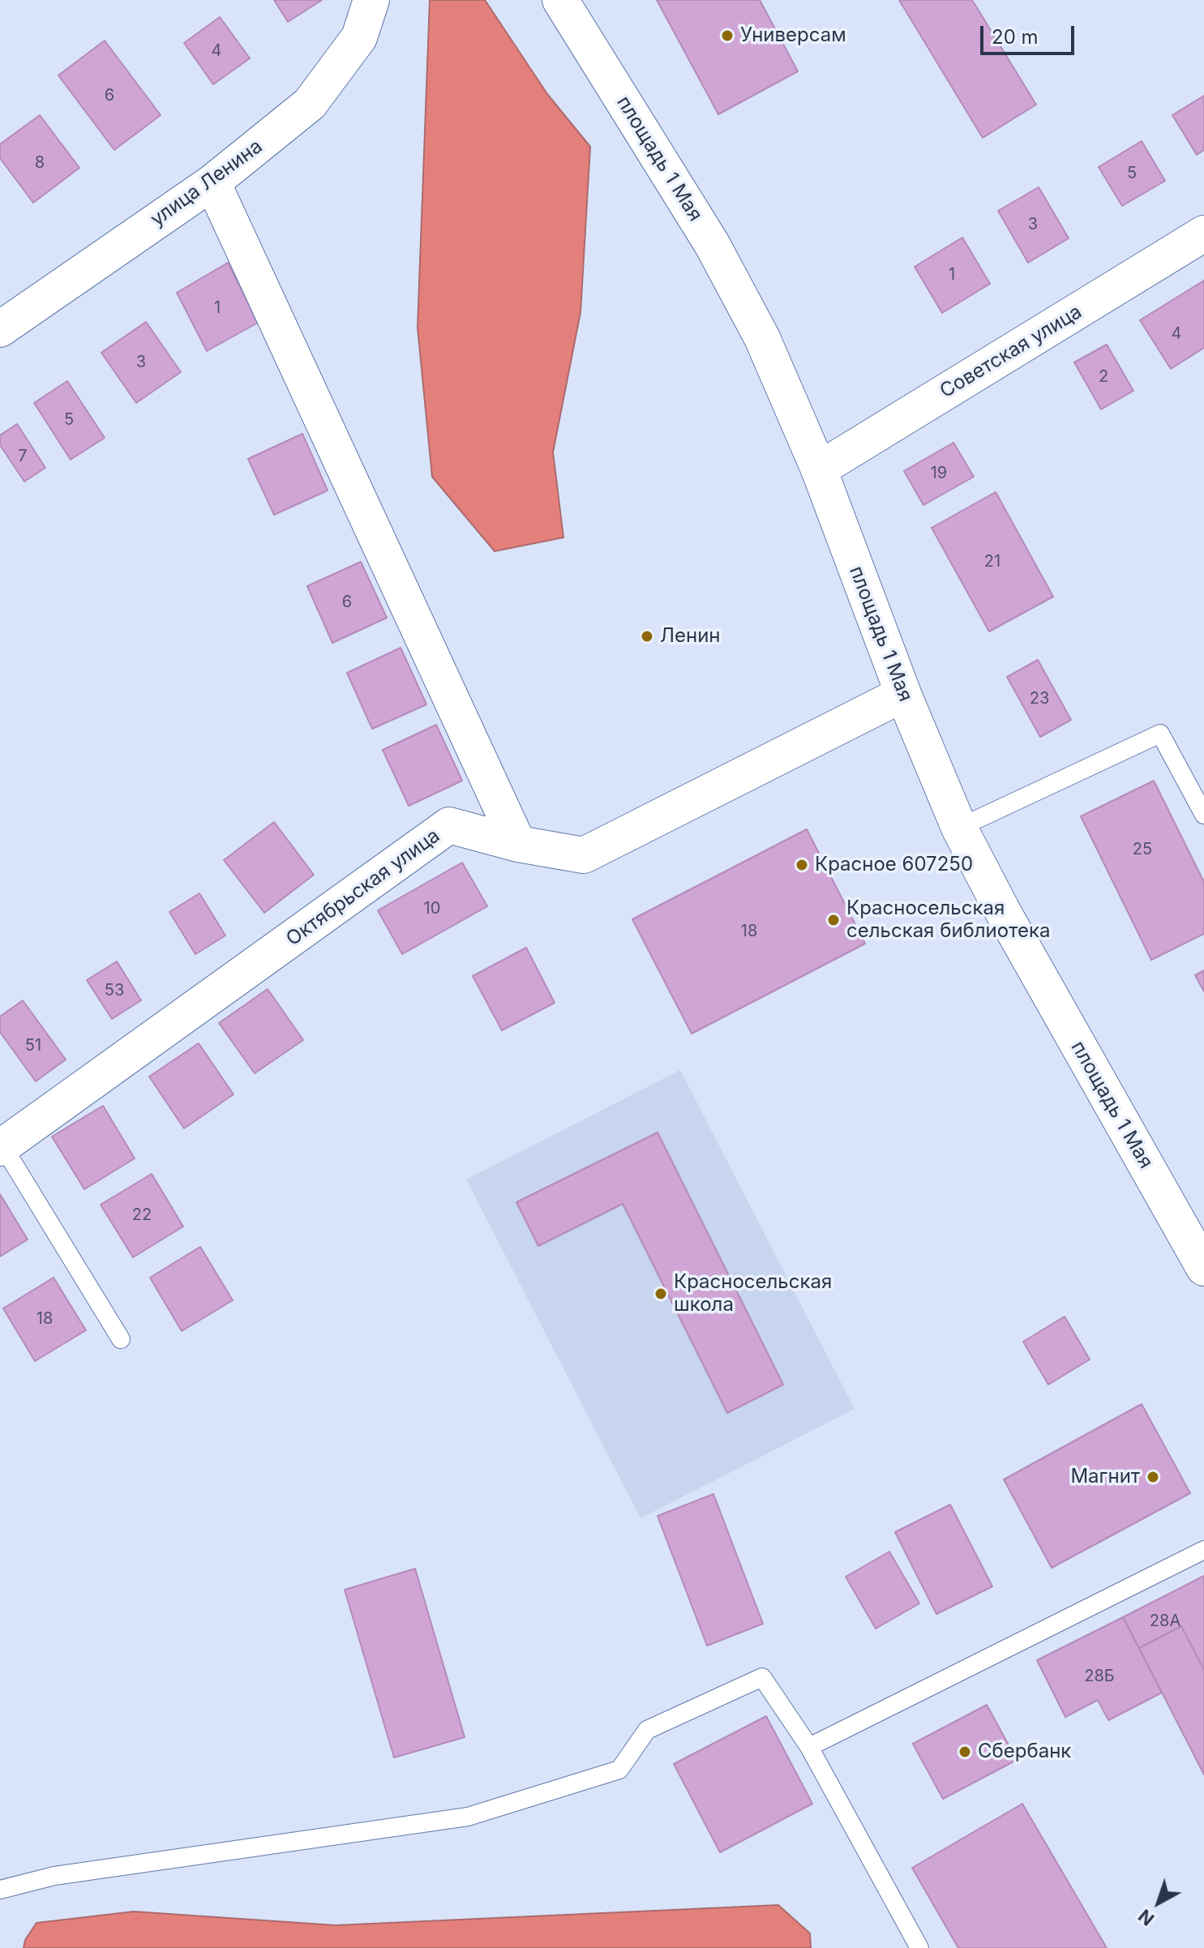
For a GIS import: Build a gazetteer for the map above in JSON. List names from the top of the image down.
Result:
{
  "streets": {
    "street": [
      "площадь 1 Мая",
      "улица Ленина",
      "Советская улица",
      "Октябрьская улица"
    ]
  },
  "crossings": [
    ["площадь 1 Мая", "Советская улица"],
    ["площадь 1 Мая", "Октябрьская улица"]
  ],
  "places": [
    "Универсам",
    "Ленин",
    "Красное 607250",
    "Красносельская сельская библиотека",
    "Красносельская школа",
    "Магнит",
    "Сбербанк"
  ],
  "house_numbers": [
    "4",
    "6",
    "8",
    "5",
    "3",
    "1",
    "1",
    "4",
    "3",
    "2",
    "5",
    "7",
    "19",
    "21",
    "6",
    "23",
    "25",
    "10",
    "18",
    "53",
    "51",
    "22",
    "18",
    "28А",
    "28Б"
  ],
  "scale_bar": "20 m",
  "north": "bottom left"
}
